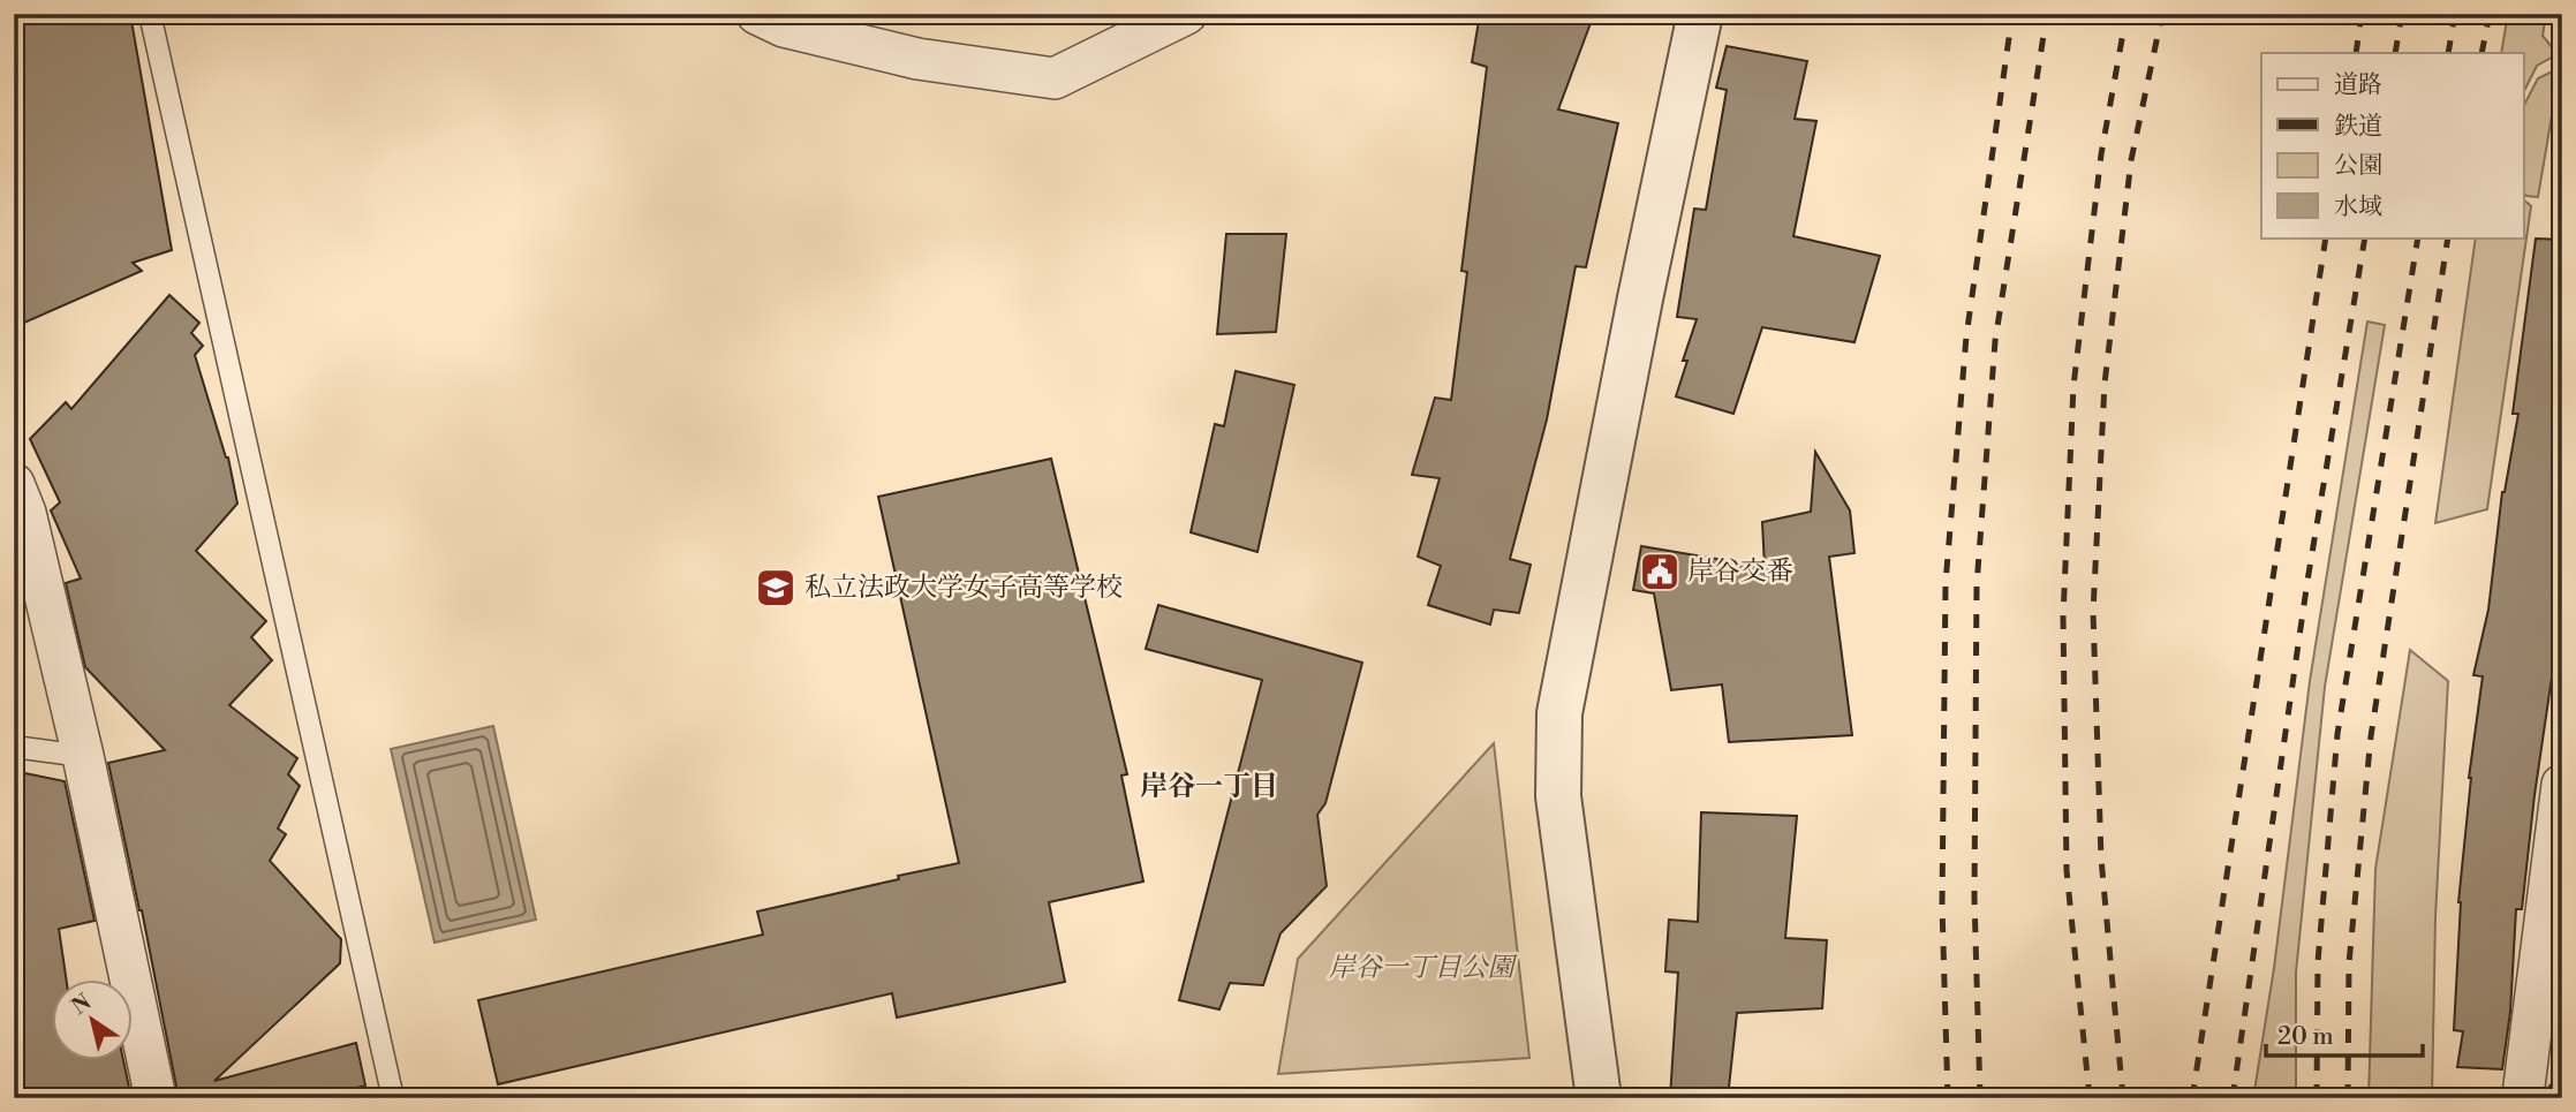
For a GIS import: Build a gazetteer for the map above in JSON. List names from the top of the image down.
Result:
{
  "districts": ["岸谷一丁目"],
  "parks": ["岸谷一丁目公園"],
  "places": {
    "public building": ["岸谷交番"],
    "school or university": ["私立法政大学女子高等学校"]
  },
  "legend": [
    "道路",
    "鉄道",
    "公園",
    "水域"
  ],
  "scale_bar": "20 m",
  "north": "top left"
}
